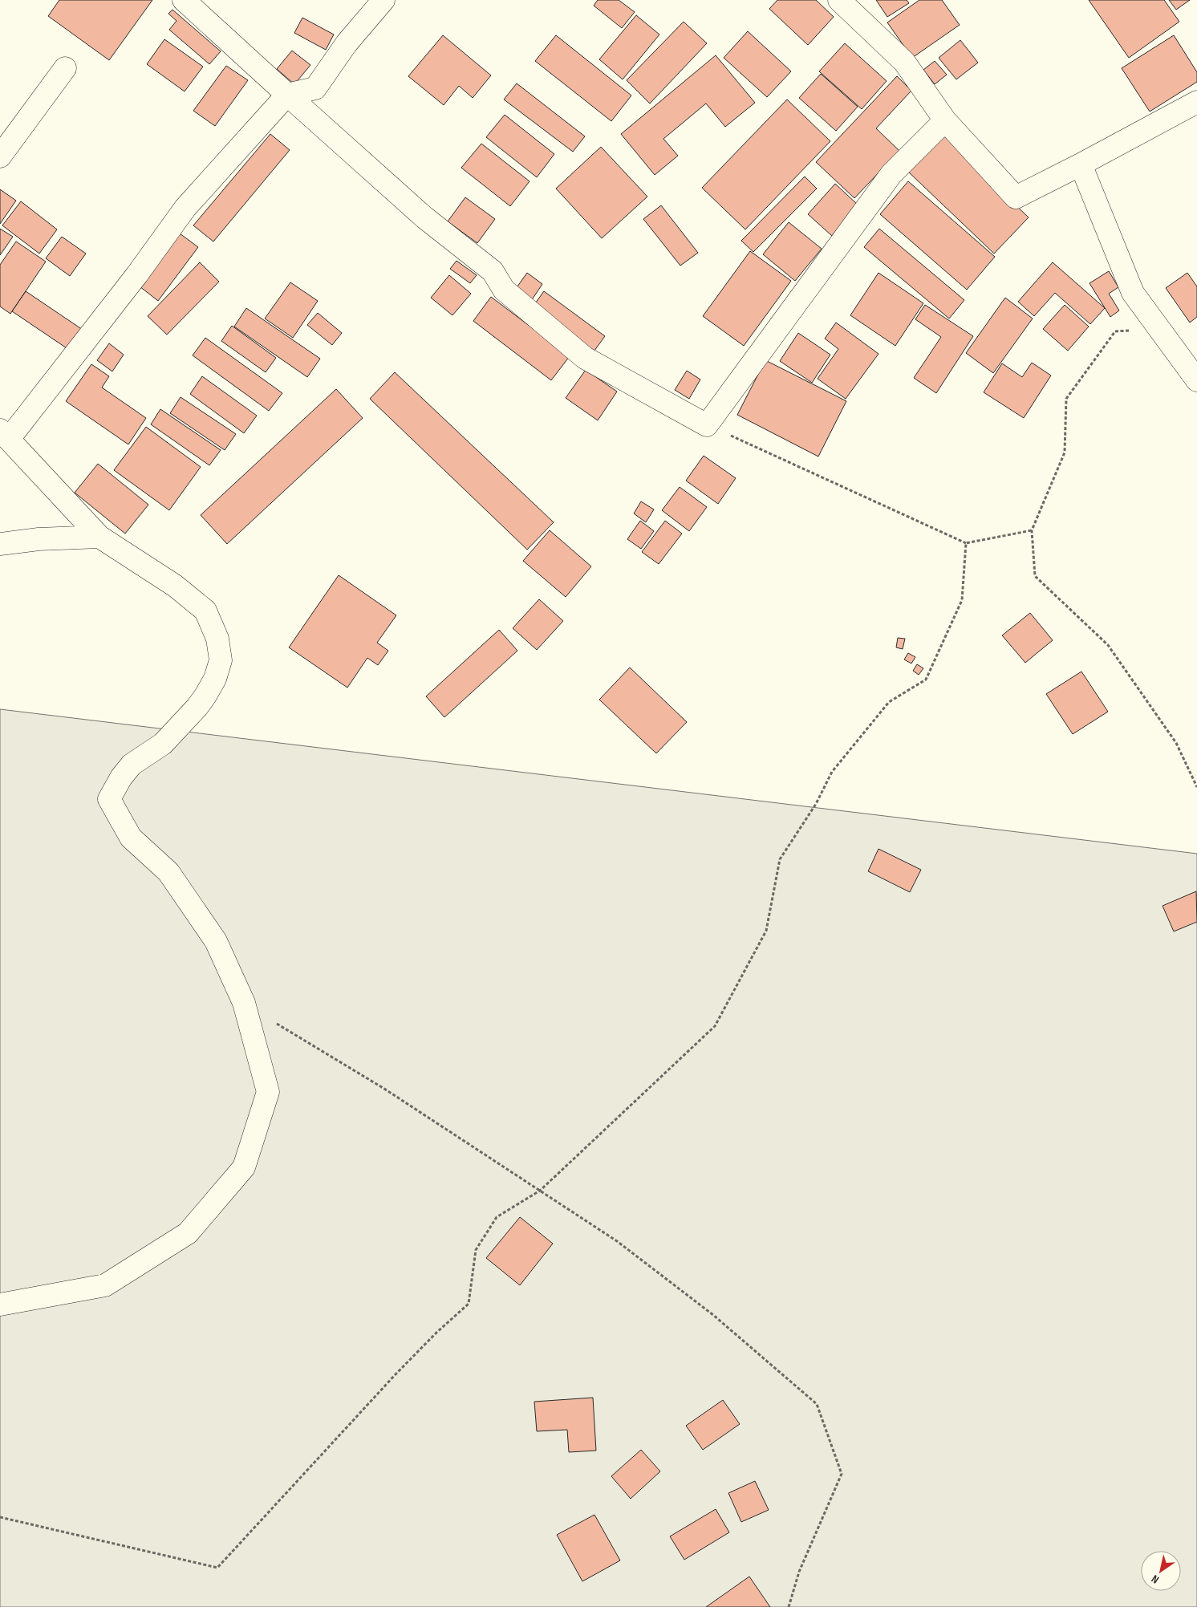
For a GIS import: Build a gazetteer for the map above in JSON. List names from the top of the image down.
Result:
{
  "north": "bottom left"
}
